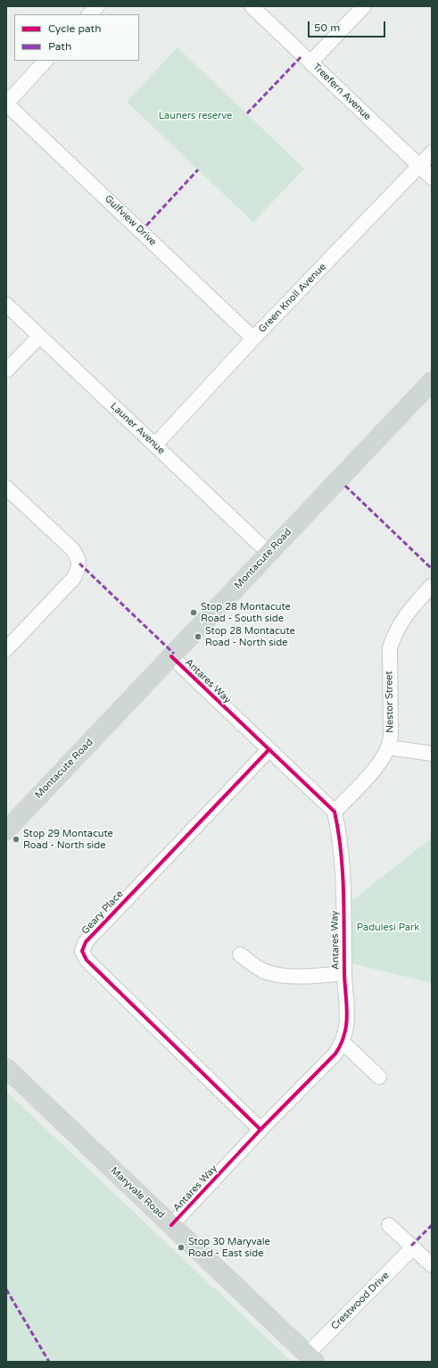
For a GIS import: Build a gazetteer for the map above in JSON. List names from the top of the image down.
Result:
{
  "streets": {
    "main road": ["Montacute Road", "Maryvale Road"],
    "street": [
      "Treefern Avenue",
      "Gulfview Drive",
      "Green Knoll Avenue",
      "Launer Avenue",
      "Antares Way",
      "Nestor Street",
      "Geary Place",
      "Crestwood Drive"
    ]
  },
  "crossings": [
    ["Treefern Avenue", "Green Knoll Avenue"],
    ["Gulfview Drive", "Green Knoll Avenue"],
    ["Green Knoll Avenue", "Launer Avenue"],
    ["Launer Avenue", "Montacute Road"],
    ["Montacute Road", "Antares Way"],
    ["Antares Way", "Nestor Street"],
    ["Antares Way", "Geary Place"],
    ["Antares Way", "Maryvale Road"],
    ["Maryvale Road", "Crestwood Drive"]
  ],
  "parks": ["Launers reserve", "Padulesi Park"],
  "places": [
    "Stop 28 Montacute Road - South side",
    "Stop 28 Montacute Road - North side",
    "Stop 29 Montacute Road - North side",
    "Stop 30 Maryvale Road - East side"
  ],
  "legend": ["Cycle path", "Path"],
  "scale_bar": "50 m"
}
